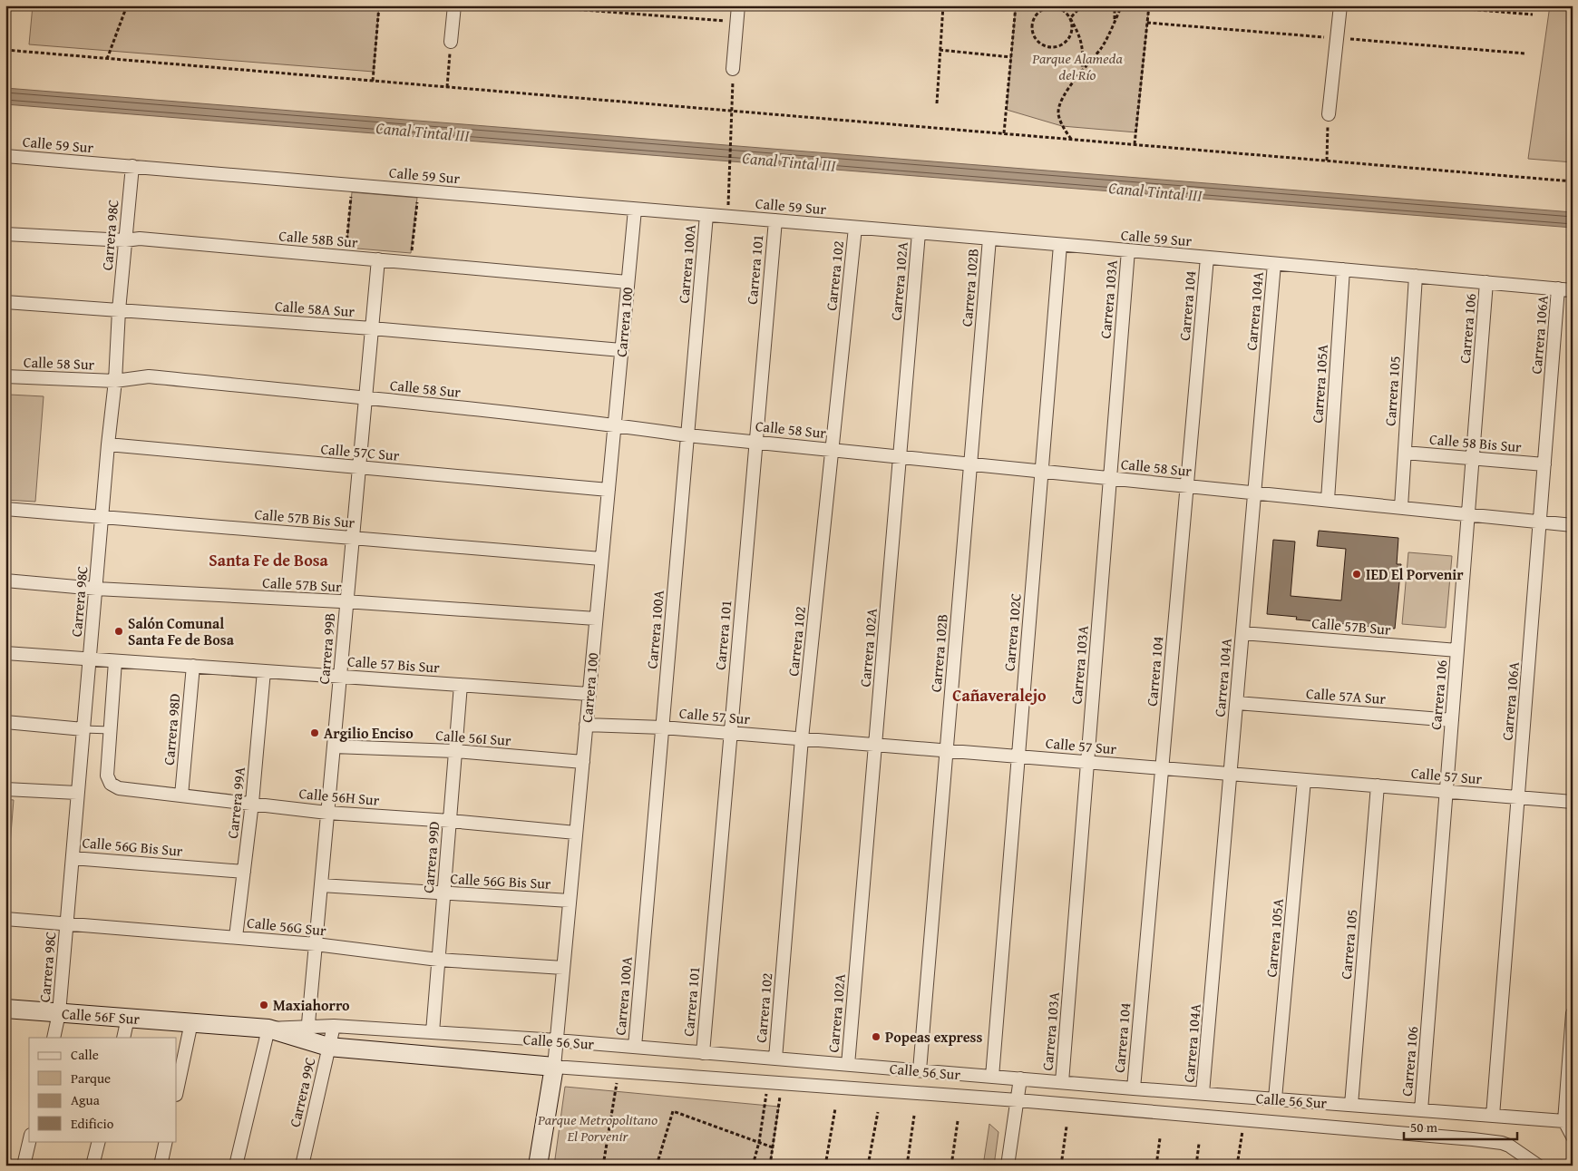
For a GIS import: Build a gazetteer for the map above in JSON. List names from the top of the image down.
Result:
{
  "streets": {
    "street": [
      "Calle 59 Sur",
      "Carrera 98C",
      "Calle 58B Sur",
      "Carrera 100A",
      "Carrera 101",
      "Carrera 102",
      "Carrera 102A",
      "Carrera 102B",
      "Carrera 103A",
      "Carrera 104",
      "Calle 58A Sur",
      "Carrera 104A",
      "Carrera 100",
      "Carrera 106",
      "Carrera 106A",
      "Calle 58 Sur",
      "Carrera 105A",
      "Carrera 105",
      "Calle 58 Bis Sur",
      "Calle 57C Sur",
      "Calle 57B Bis Sur",
      "Calle 57B Sur",
      "Carrera 102C",
      "Carrera 99B",
      "Calle 57 Bis Sur",
      "Calle 57A Sur",
      "Calle 57 Sur",
      "Carrera 98D",
      "Calle 56I Sur",
      "Calle 56H Sur",
      "Carrera 99A",
      "Calle 56G Bis Sur",
      "Carrera 99D",
      "Calle 56G Sur",
      "Calle 56F Sur",
      "Calle 56 Sur",
      "Carrera 99C"
    ]
  },
  "crossings": [
    ["Calle 59 Sur", "Carrera 98C"],
    ["Calle 59 Sur", "Carrera 100A"],
    ["Calle 59 Sur", "Carrera 101"],
    ["Calle 59 Sur", "Carrera 102"],
    ["Calle 59 Sur", "Carrera 102A"],
    ["Calle 59 Sur", "Carrera 102B"],
    ["Calle 59 Sur", "Carrera 103A"],
    ["Calle 59 Sur", "Carrera 104"],
    ["Calle 59 Sur", "Carrera 104A"],
    ["Calle 59 Sur", "Carrera 100"],
    ["Calle 59 Sur", "Carrera 106"],
    ["Calle 59 Sur", "Carrera 106A"],
    ["Calle 59 Sur", "Carrera 105A"],
    ["Calle 59 Sur", "Carrera 105"],
    ["Calle 59 Sur", "Carrera 102C"],
    ["Carrera 98C", "Calle 58B Sur"],
    ["Carrera 98C", "Calle 58A Sur"],
    ["Carrera 98C", "Calle 58 Sur"],
    ["Carrera 98C", "Calle 57C Sur"],
    ["Carrera 98C", "Calle 57B Bis Sur"],
    ["Carrera 98C", "Calle 57B Sur"],
    ["Carrera 98C", "Calle 57 Bis Sur"],
    ["Carrera 98C", "Calle 56G Bis Sur"],
    ["Carrera 98C", "Calle 56G Sur"],
    ["Carrera 98C", "Calle 56F Sur"],
    ["Calle 58B Sur", "Carrera 100"],
    ["Calle 58B Sur", "Carrera 99B"],
    ["Carrera 100A", "Calle 58 Sur"],
    ["Carrera 100A", "Calle 57 Sur"],
    ["Carrera 100A", "Calle 56 Sur"],
    ["Carrera 101", "Calle 58 Sur"],
    ["Carrera 101", "Calle 57 Sur"],
    ["Carrera 101", "Calle 56 Sur"],
    ["Carrera 102", "Calle 58 Sur"],
    ["Carrera 102", "Calle 57 Sur"],
    ["Carrera 102", "Calle 56 Sur"],
    ["Carrera 102A", "Calle 58 Sur"],
    ["Carrera 102A", "Calle 57 Sur"],
    ["Carrera 102A", "Calle 56 Sur"],
    ["Carrera 102B", "Calle 58 Sur"],
    ["Carrera 102B", "Calle 57 Sur"],
    ["Carrera 102B", "Calle 56 Sur"],
    ["Carrera 103A", "Calle 58 Sur"],
    ["Carrera 103A", "Calle 57 Sur"],
    ["Carrera 103A", "Calle 56 Sur"],
    ["Carrera 104", "Calle 58 Sur"],
    ["Carrera 104", "Calle 57 Sur"],
    ["Carrera 104", "Calle 56 Sur"],
    ["Calle 58A Sur", "Carrera 100"],
    ["Calle 58A Sur", "Carrera 99B"],
    ["Carrera 104A", "Calle 58 Sur"],
    ["Carrera 104A", "Calle 57B Sur"],
    ["Carrera 104A", "Calle 57A Sur"],
    ["Carrera 104A", "Calle 57 Sur"],
    ["Carrera 104A", "Calle 56 Sur"],
    ["Carrera 100", "Calle 58 Sur"],
    ["Carrera 100", "Calle 57C Sur"],
    ["Carrera 100", "Calle 57B Bis Sur"],
    ["Carrera 100", "Calle 57B Sur"],
    ["Carrera 100", "Calle 57 Bis Sur"],
    ["Carrera 100", "Calle 57 Sur"],
    ["Carrera 100", "Calle 56I Sur"],
    ["Carrera 100", "Calle 56H Sur"],
    ["Carrera 100", "Calle 56G Bis Sur"],
    ["Carrera 100", "Calle 56G Sur"],
    ["Carrera 100", "Calle 56 Sur"],
    ["Carrera 106", "Calle 58 Sur"],
    ["Carrera 106", "Calle 58 Bis Sur"],
    ["Carrera 106", "Calle 57B Sur"],
    ["Carrera 106", "Calle 57A Sur"],
    ["Carrera 106", "Calle 57 Sur"],
    ["Carrera 106", "Calle 56 Sur"],
    ["Carrera 106A", "Calle 58 Sur"],
    ["Carrera 106A", "Calle 58 Bis Sur"],
    ["Carrera 106A", "Calle 57 Sur"],
    ["Carrera 106A", "Calle 56 Sur"],
    ["Calle 58 Sur", "Carrera 105A"],
    ["Calle 58 Sur", "Carrera 105"],
    ["Calle 58 Sur", "Carrera 102C"],
    ["Calle 58 Sur", "Carrera 99B"],
    ["Carrera 105A", "Calle 57 Sur"],
    ["Carrera 105A", "Calle 56 Sur"],
    ["Carrera 105", "Calle 58 Bis Sur"],
    ["Carrera 105", "Calle 57 Sur"],
    ["Carrera 105", "Calle 56 Sur"],
    ["Calle 57C Sur", "Carrera 99B"],
    ["Calle 57B Bis Sur", "Carrera 99B"],
    ["Calle 57B Sur", "Carrera 99B"],
    ["Carrera 102C", "Calle 57 Sur"],
    ["Carrera 102C", "Calle 56 Sur"],
    ["Carrera 99B", "Calle 57 Bis Sur"],
    ["Carrera 99B", "Calle 56I Sur"],
    ["Carrera 99B", "Calle 56H Sur"],
    ["Carrera 99B", "Calle 56G Bis Sur"],
    ["Carrera 99B", "Calle 56G Sur"],
    ["Carrera 99B", "Calle 56F Sur"],
    ["Carrera 99B", "Calle 56 Sur"],
    ["Calle 57 Bis Sur", "Carrera 98D"],
    ["Calle 57 Bis Sur", "Carrera 99A"],
    ["Calle 57 Bis Sur", "Carrera 99D"],
    ["Carrera 98D", "Calle 56H Sur"],
    ["Calle 56I Sur", "Carrera 99D"],
    ["Calle 56H Sur", "Carrera 99A"],
    ["Calle 56H Sur", "Carrera 99D"],
    ["Carrera 99A", "Calle 56G Bis Sur"],
    ["Carrera 99A", "Calle 56G Sur"],
    ["Calle 56G Bis Sur", "Carrera 99D"],
    ["Carrera 99D", "Calle 56G Sur"],
    ["Carrera 99D", "Calle 56 Sur"],
    ["Calle 56F Sur", "Calle 56 Sur"],
    ["Calle 56F Sur", "Carrera 99C"],
    ["Calle 56 Sur", "Carrera 99C"]
  ],
  "districts": ["Santa Fe de Bosa", "Cañaveralejo"],
  "water": ["Canal Tintal III"],
  "parks": ["Parque Alameda del Río", "Parque Metropolitano El Porvenir"],
  "places": [
    "IED El Porvenir",
    "Salón Comunal Santa Fe de Bosa",
    "Argilio Enciso",
    "Maxiahorro",
    "Popeas express"
  ],
  "legend": [
    "Calle",
    "Parque",
    "Agua",
    "Edificio"
  ],
  "scale_bar": "50 m"
}
